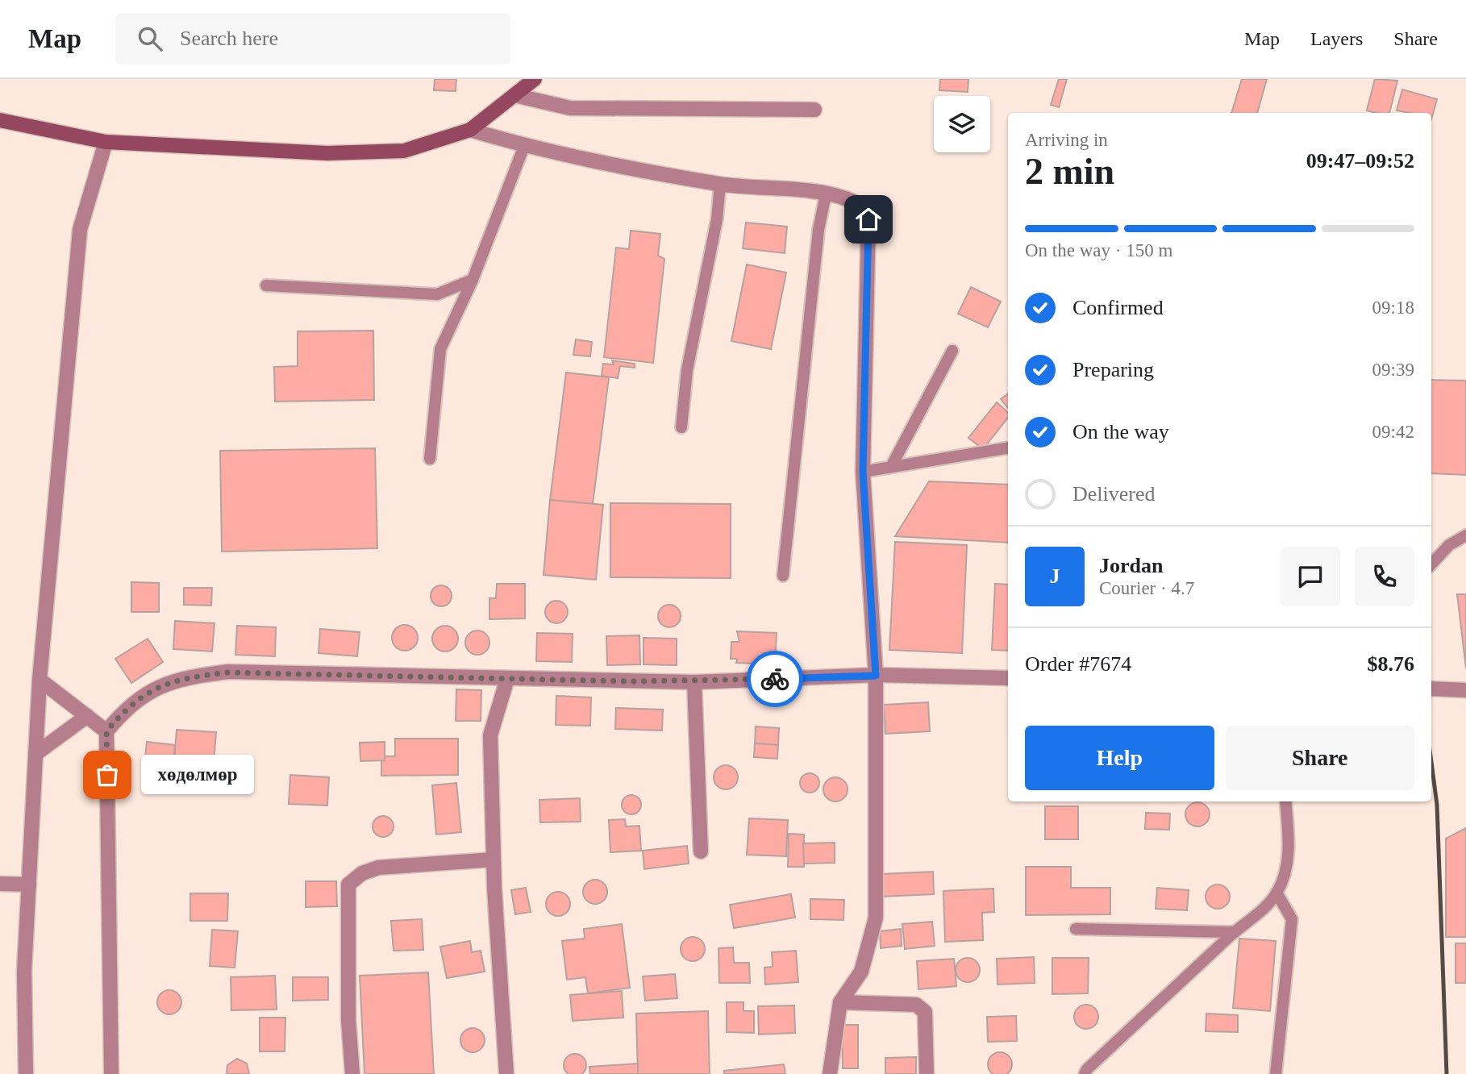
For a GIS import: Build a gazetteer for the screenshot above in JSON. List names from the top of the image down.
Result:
{
  "places": ["хөдөлмөр"],
  "page": {
    "header": "Map",
    "search": "Search here",
    "nav": ["Map", "Layers", "Share"],
    "heading": ["2 min", "Arriving in", "09:47–09:52"],
    "panel": [
      "Jordan",
      "Courier · 4.7",
      "Order #7674",
      "$8.76"
    ],
    "bar": "On the way · 150 m",
    "list": [
      ["Confirmed", "09:18"],
      ["Preparing", "09:39"],
      ["On the way", "09:42"],
      "Delivered"
    ],
    "round": "J",
    "buttons": ["Help", "Share"],
    "bubble": "хөдөлмөр"
  }
}
